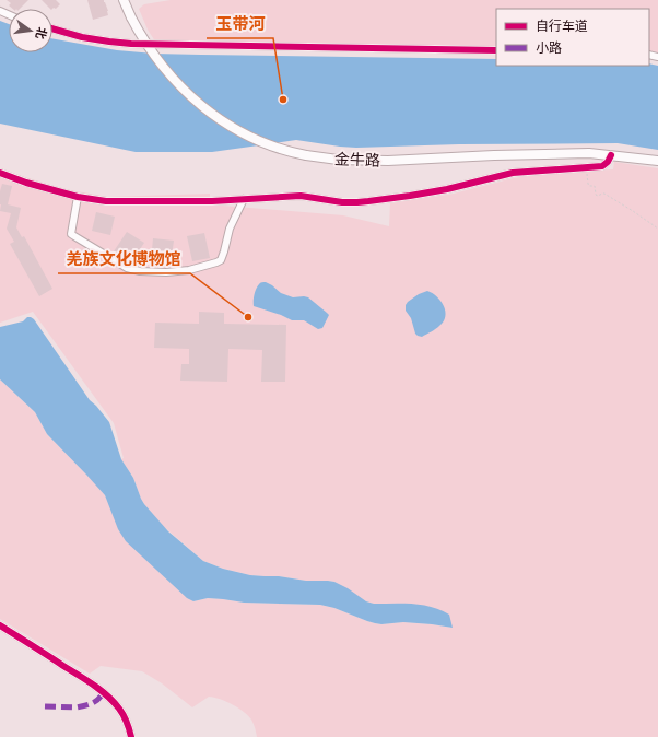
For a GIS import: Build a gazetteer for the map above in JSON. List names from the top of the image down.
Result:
{
  "streets": {
    "main road": ["金牛路"]
  },
  "places": ["玉带河", "羌族文化博物馆"],
  "legend": ["自行车道", "小路"],
  "north": "right"
}
